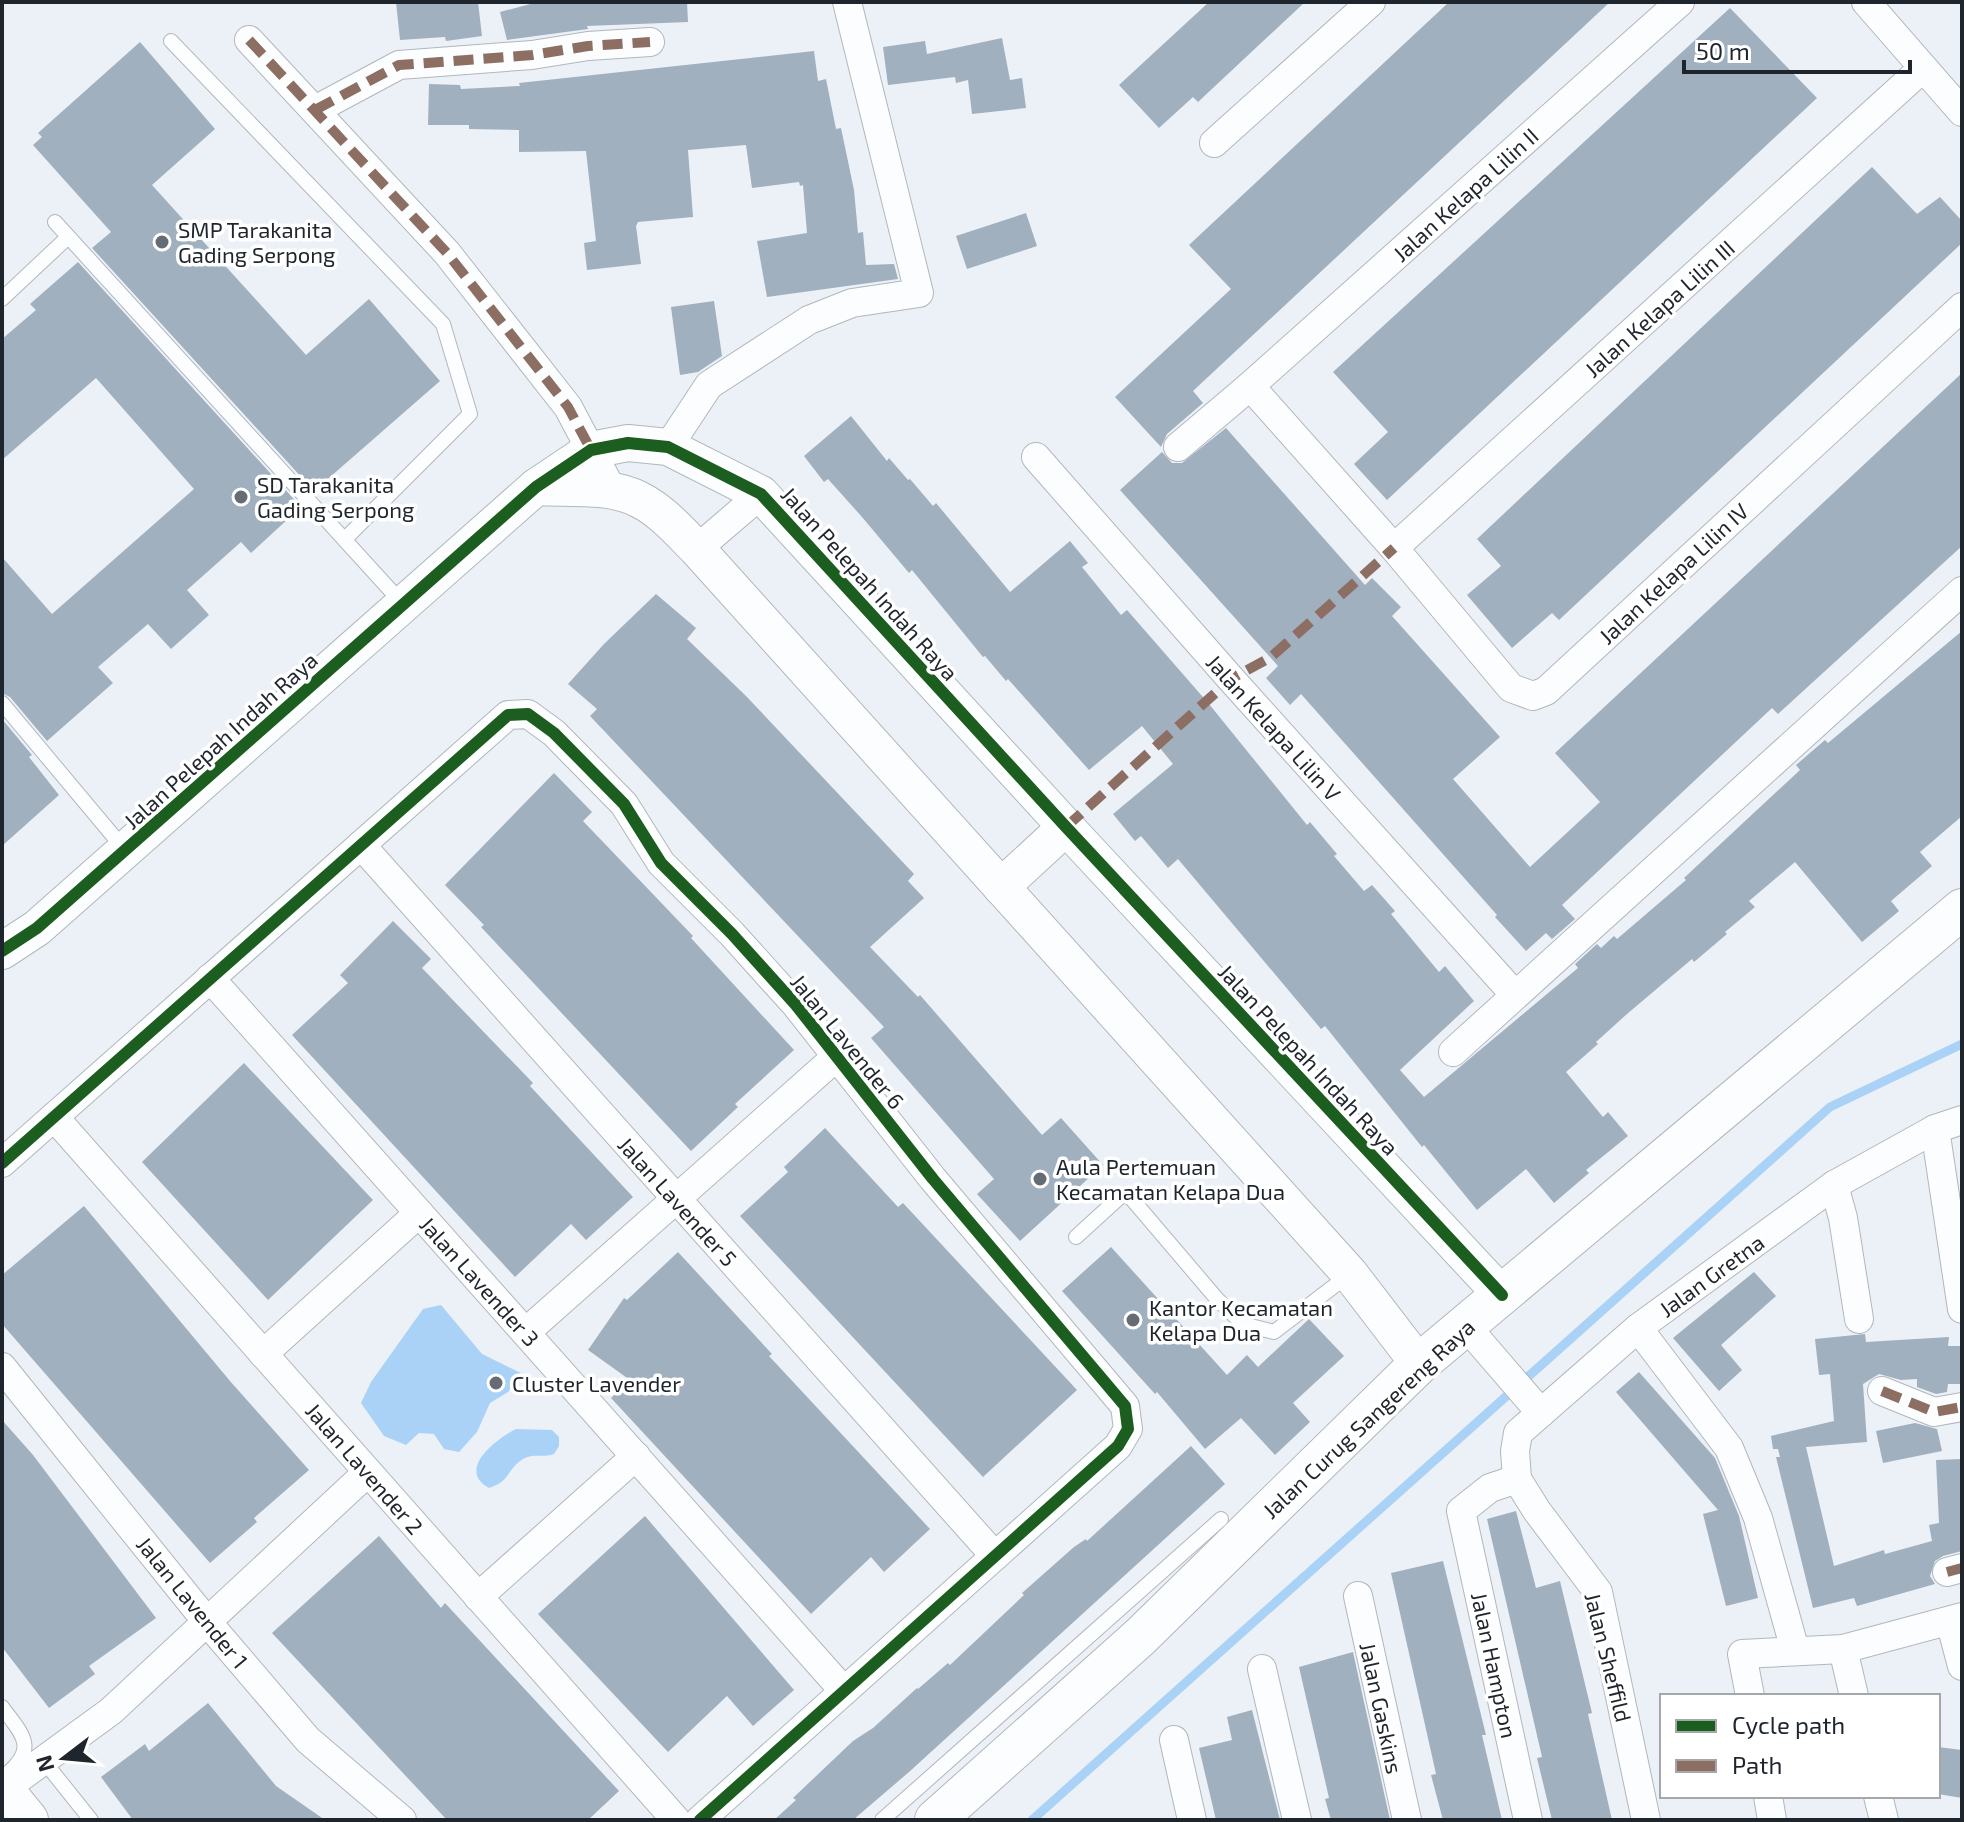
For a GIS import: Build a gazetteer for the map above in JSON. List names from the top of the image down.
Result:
{
  "streets": {
    "main road": ["Jalan Curug Sangereng Raya"],
    "street": [
      "Jalan Kelapa Lilin II",
      "Jalan Kelapa Lilin III",
      "Jalan Kelapa Lilin IV",
      "Jalan Pelepah Indah Raya",
      "Jalan Kelapa Lilin V",
      "Jalan Lavender 6",
      "Jalan Lavender 5",
      "Jalan Gretna",
      "Jalan Lavender 3",
      "Jalan Lavender 2",
      "Jalan Lavender 1",
      "Jalan Sheffild",
      "Jalan Hampton",
      "Jalan Gaskins"
    ]
  },
  "crossings": [
    ["Jalan Kelapa Lilin III", "Jalan Kelapa Lilin IV"],
    ["Jalan Pelepah Indah Raya", "Jalan Curug Sangereng Raya"],
    ["Jalan Lavender 6", "Jalan Lavender 5"],
    ["Jalan Gretna", "Jalan Sheffild"],
    ["Jalan Gretna", "Jalan Hampton"],
    ["Jalan Sheffild", "Jalan Hampton"]
  ],
  "places": [
    "SMP Tarakanita Gading Serpong",
    "SD Tarakanita Gading Serpong",
    "Aula Pertemuan Kecamatan Kelapa Dua",
    "Kantor Kecamatan Kelapa Dua",
    "Cluster Lavender"
  ],
  "legend": ["Cycle path", "Path"],
  "scale_bar": "50 m",
  "north": "left"
}
